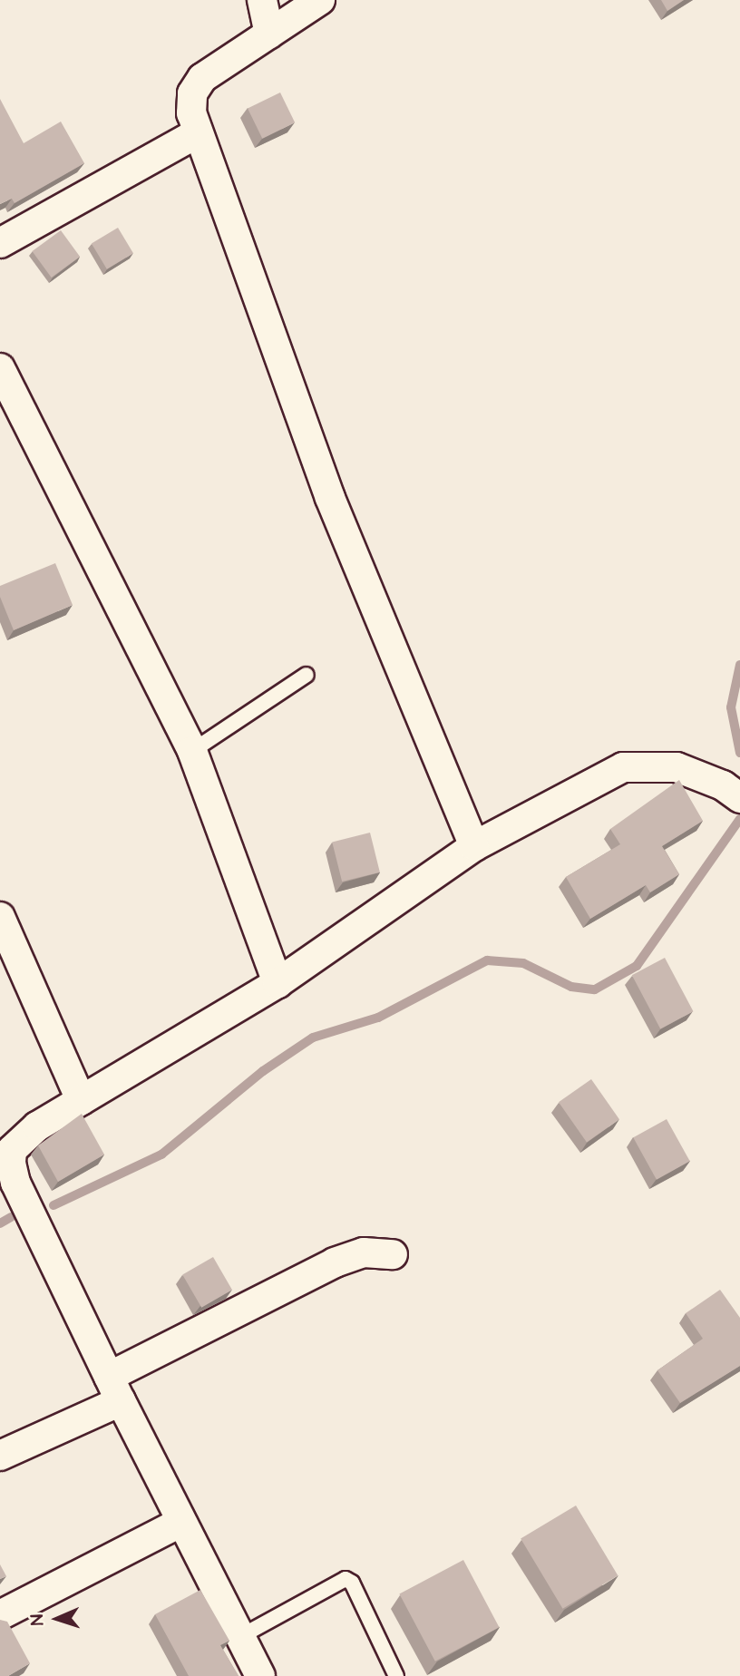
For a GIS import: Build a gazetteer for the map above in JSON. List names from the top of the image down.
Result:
{
  "north": "left"
}
